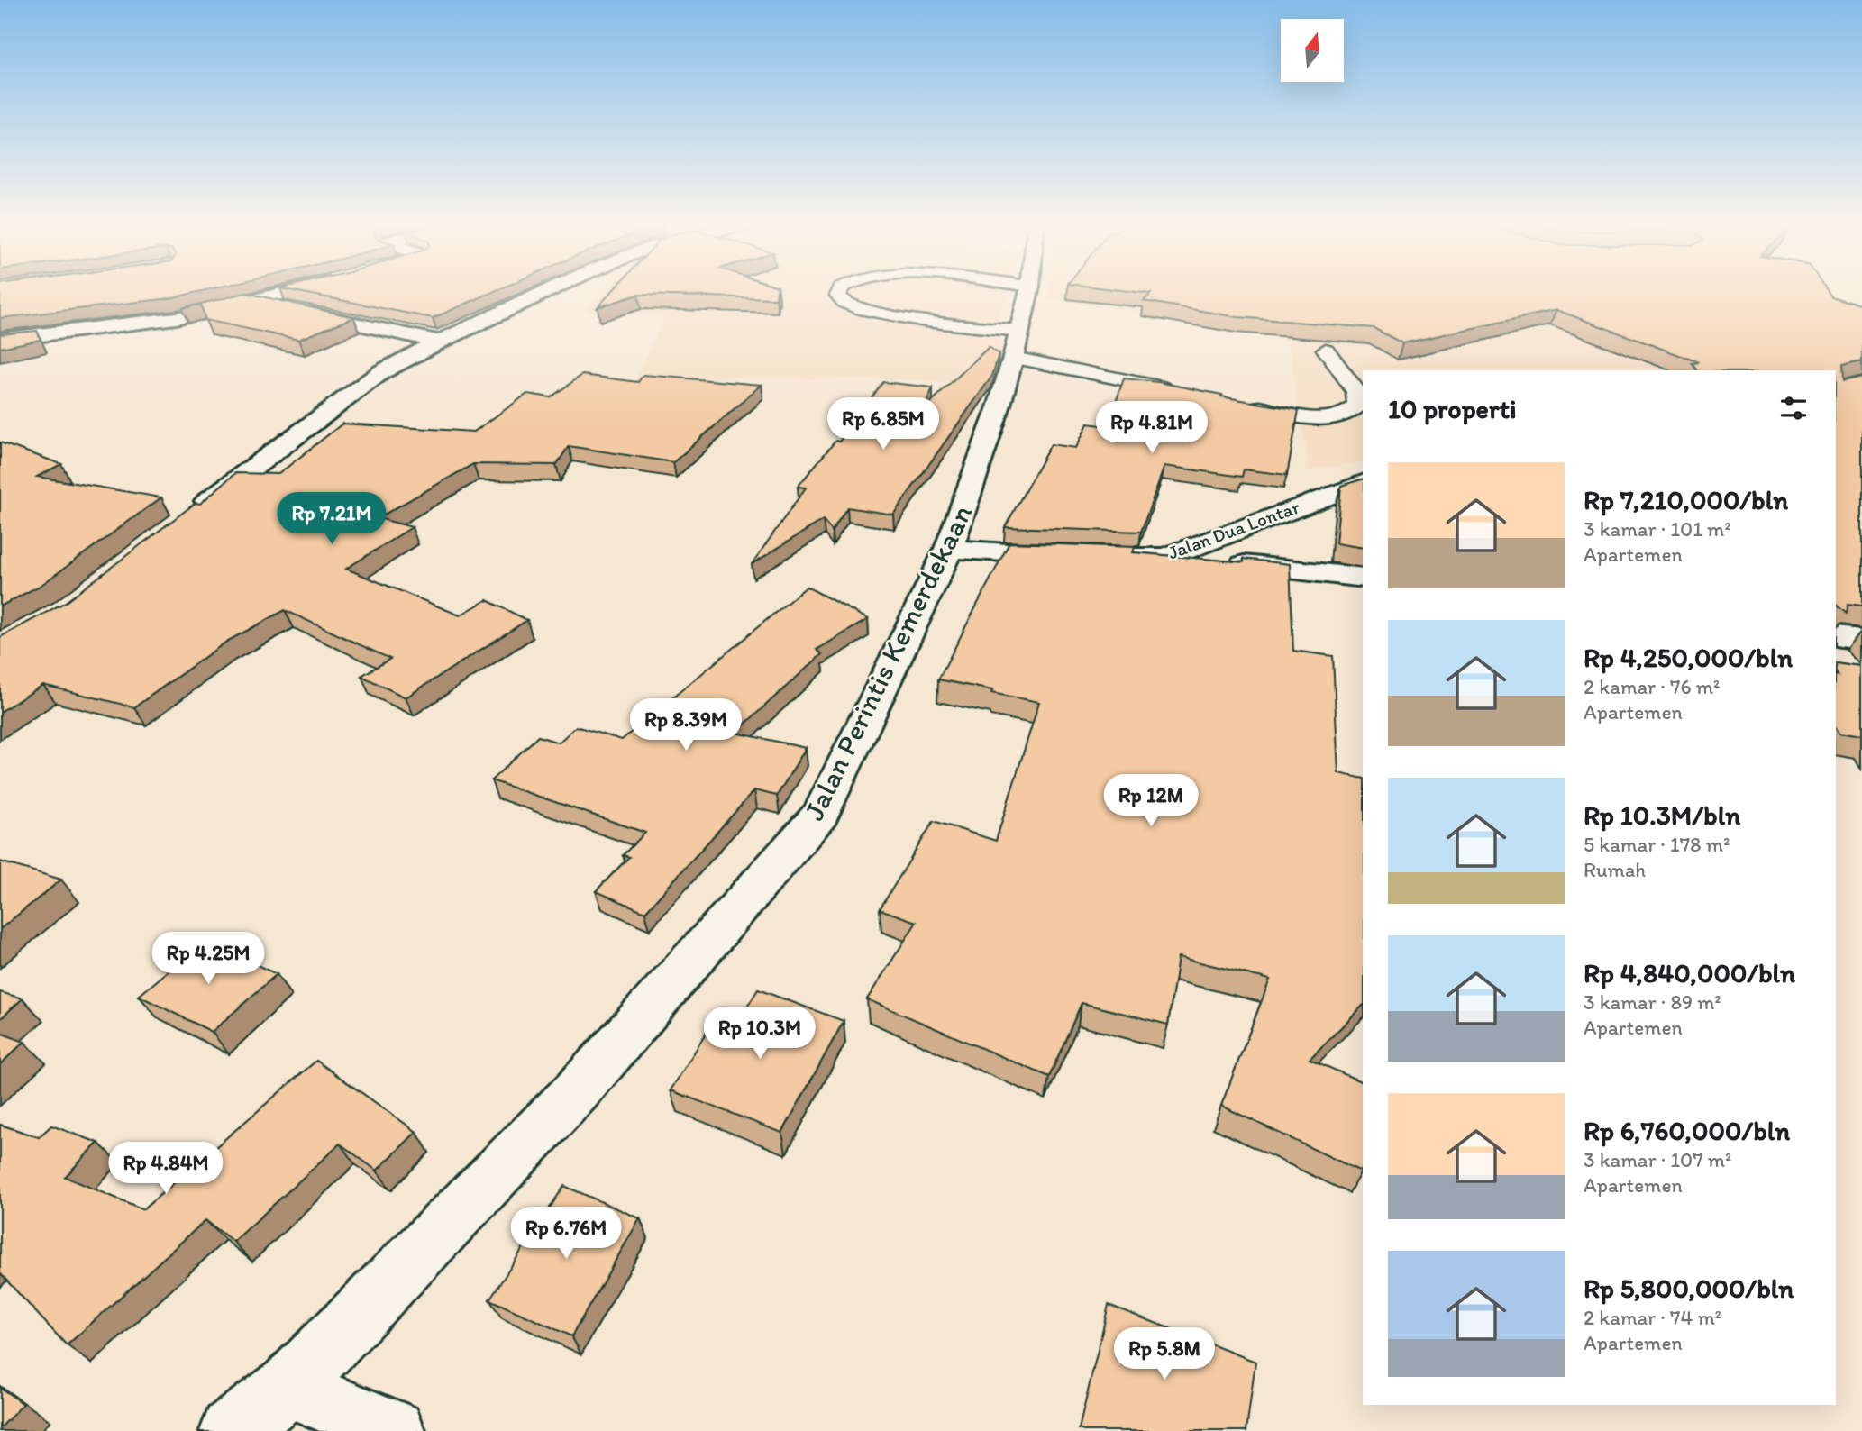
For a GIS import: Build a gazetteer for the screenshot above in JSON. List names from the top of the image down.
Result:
{
  "streets": {
    "street": ["Jalan Dua Lontar", "Jalan Perintis Kemerdekaan"]
  },
  "crossings": [
    ["Jalan Dua Lontar", "Jalan Perintis Kemerdekaan"]
  ],
  "north": "top",
  "page": {
    "heading": "10 properti",
    "price": [
      "Rp 6.85M",
      "Rp 4.81M",
      "Rp 7.21M",
      "Rp 8.39M",
      "Rp 12M",
      "Rp 4.25M",
      "Rp 10.3M",
      "Rp 4.84M",
      "Rp 6.76M",
      "Rp 5.8M"
    ],
    "list": [
      {
        "name": "Rp 7,210,000/bln",
        "note": "3 kamar · 101 m² · Apartemen"
      },
      {
        "name": "Rp 4,250,000/bln",
        "note": "2 kamar · 76 m² · Apartemen"
      },
      {
        "name": "Rp 10.3M/bln",
        "note": "5 kamar · 178 m² · Rumah"
      },
      {
        "name": "Rp 4,840,000/bln",
        "note": "3 kamar · 89 m² · Apartemen"
      },
      {
        "name": "Rp 6,760,000/bln",
        "note": "3 kamar · 107 m² · Apartemen"
      },
      {
        "name": "Rp 5,800,000/bln",
        "note": "2 kamar · 74 m² · Apartemen"
      }
    ]
  }
}
